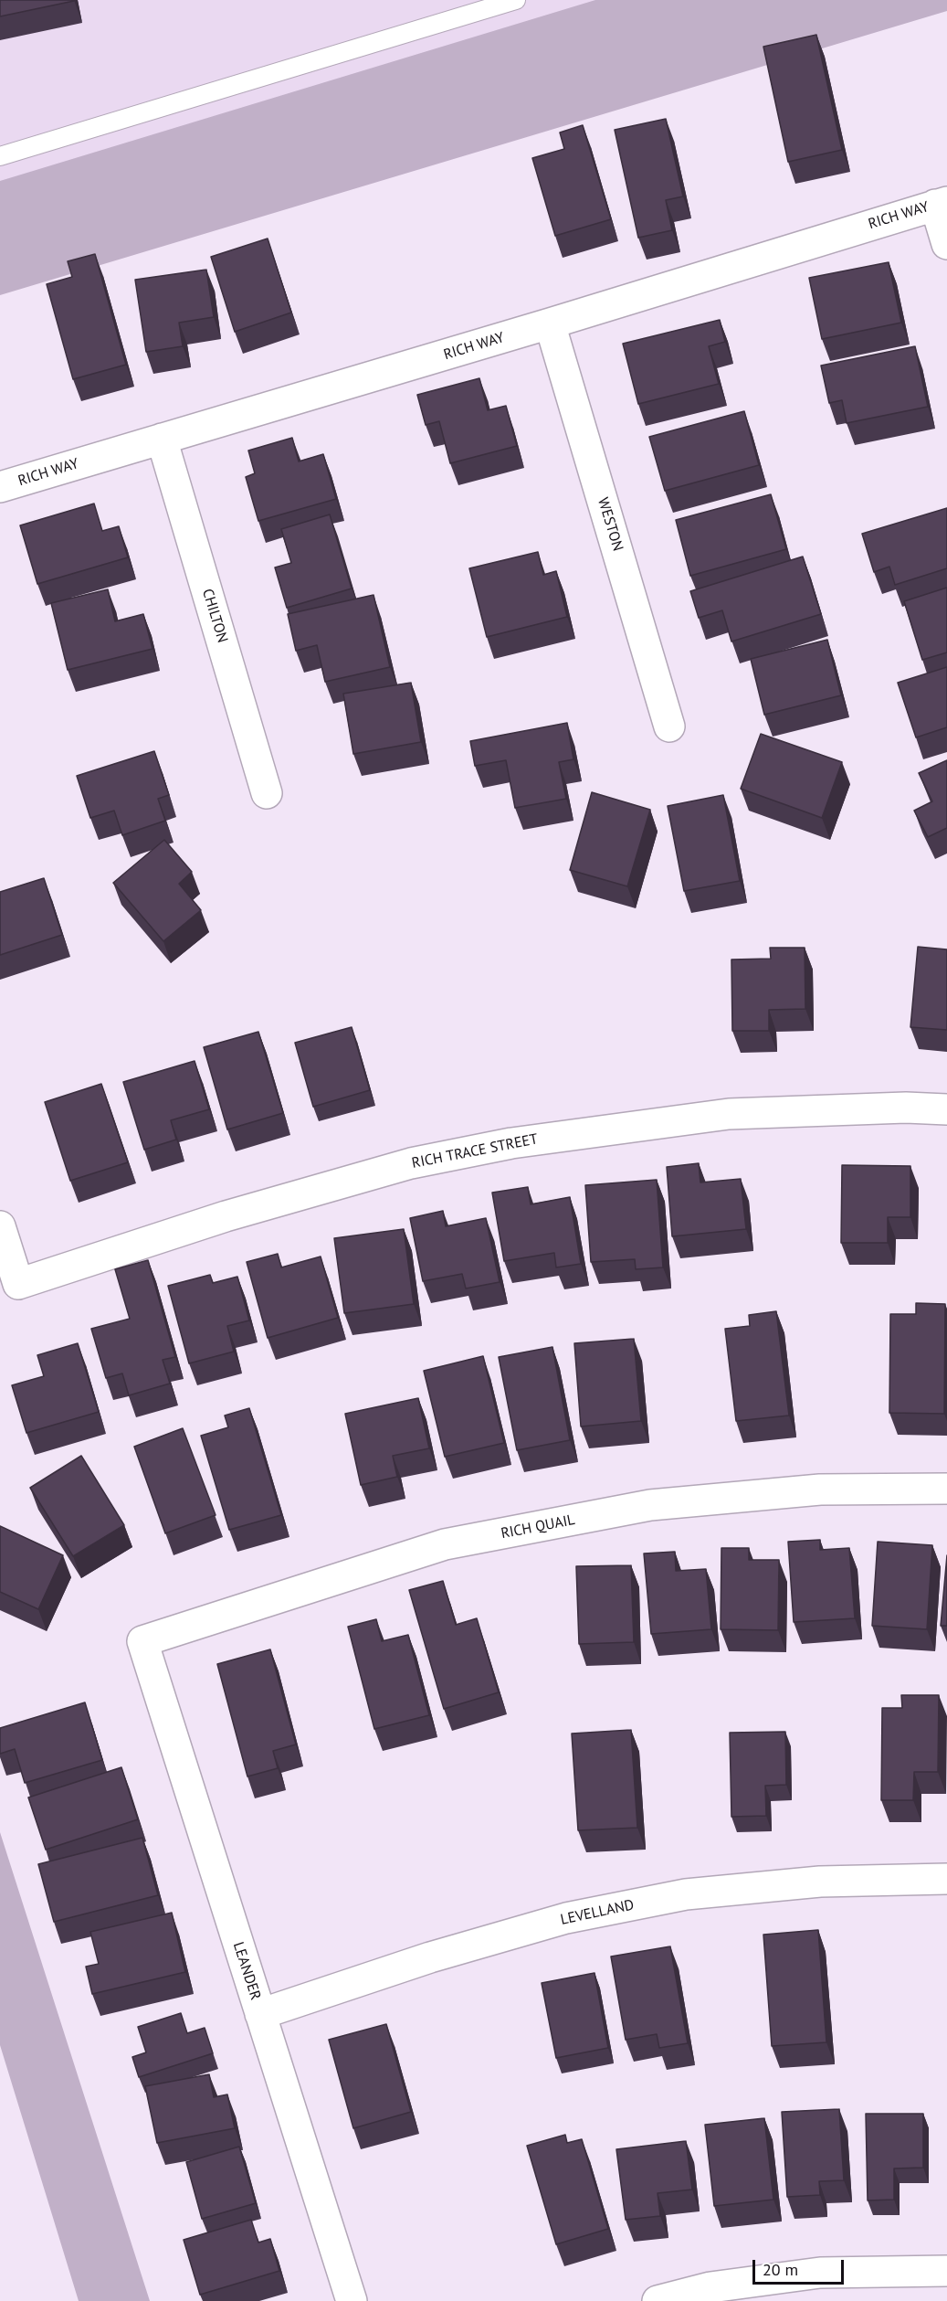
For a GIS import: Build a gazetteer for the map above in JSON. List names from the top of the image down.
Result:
{
  "streets": {
    "street": [
      "RICH WAY",
      "WESTON",
      "CHILTON",
      "RICH TRACE STREET",
      "RICH QUAIL",
      "LEVELLAND",
      "LEANDER"
    ]
  },
  "crossings": [
    ["RICH WAY", "WESTON"],
    ["RICH WAY", "CHILTON"],
    ["RICH QUAIL", "LEANDER"],
    ["LEVELLAND", "LEANDER"]
  ],
  "scale_bar": "20 m"
}
